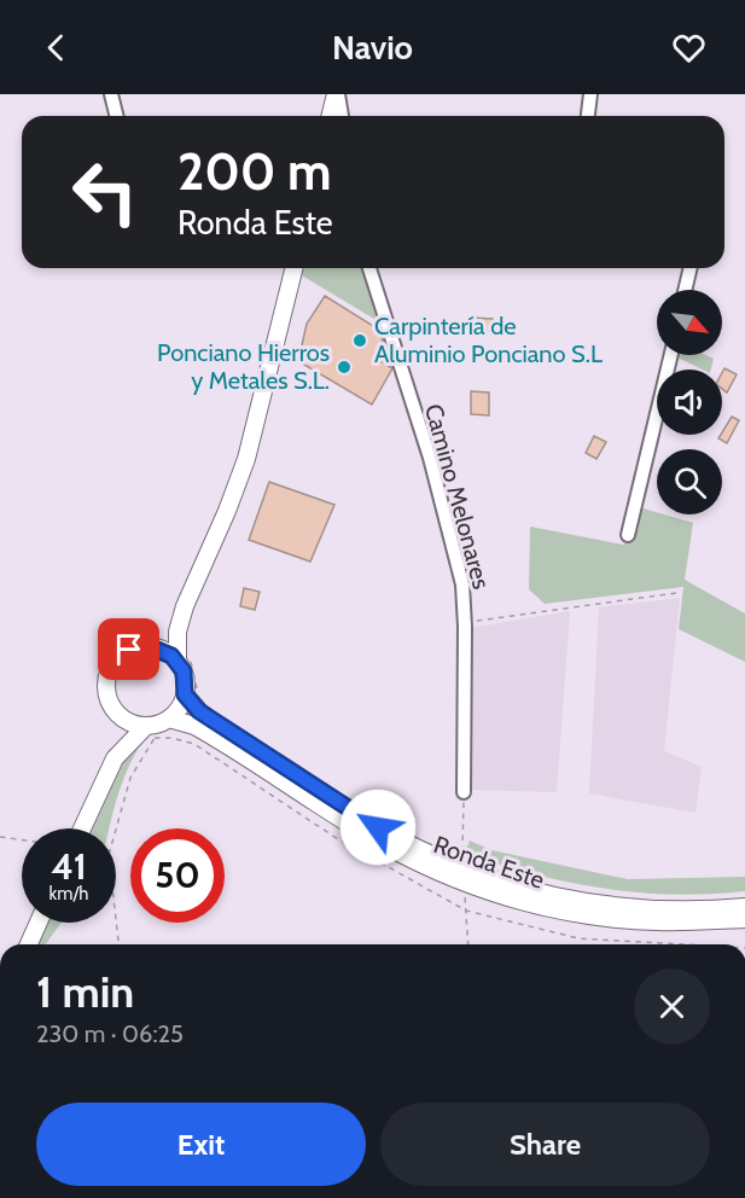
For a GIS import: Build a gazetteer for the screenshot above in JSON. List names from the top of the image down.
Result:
{
  "streets": {
    "main road": ["Ronda Este"],
    "street": ["Camino Melonares"]
  },
  "places": ["Carpintería de Aluminio Ponciano S.L", "Ponciano Hierros y Metales S.L."],
  "north": "bottom right",
  "page": {
    "header": "Navio",
    "turn": ["200 m", "Ronda Este"],
    "speed": "41 km/h",
    "limit": "50",
    "heading": ["1 min", "230 m · 06:25"],
    "buttons": ["Exit", "Share"]
  }
}
